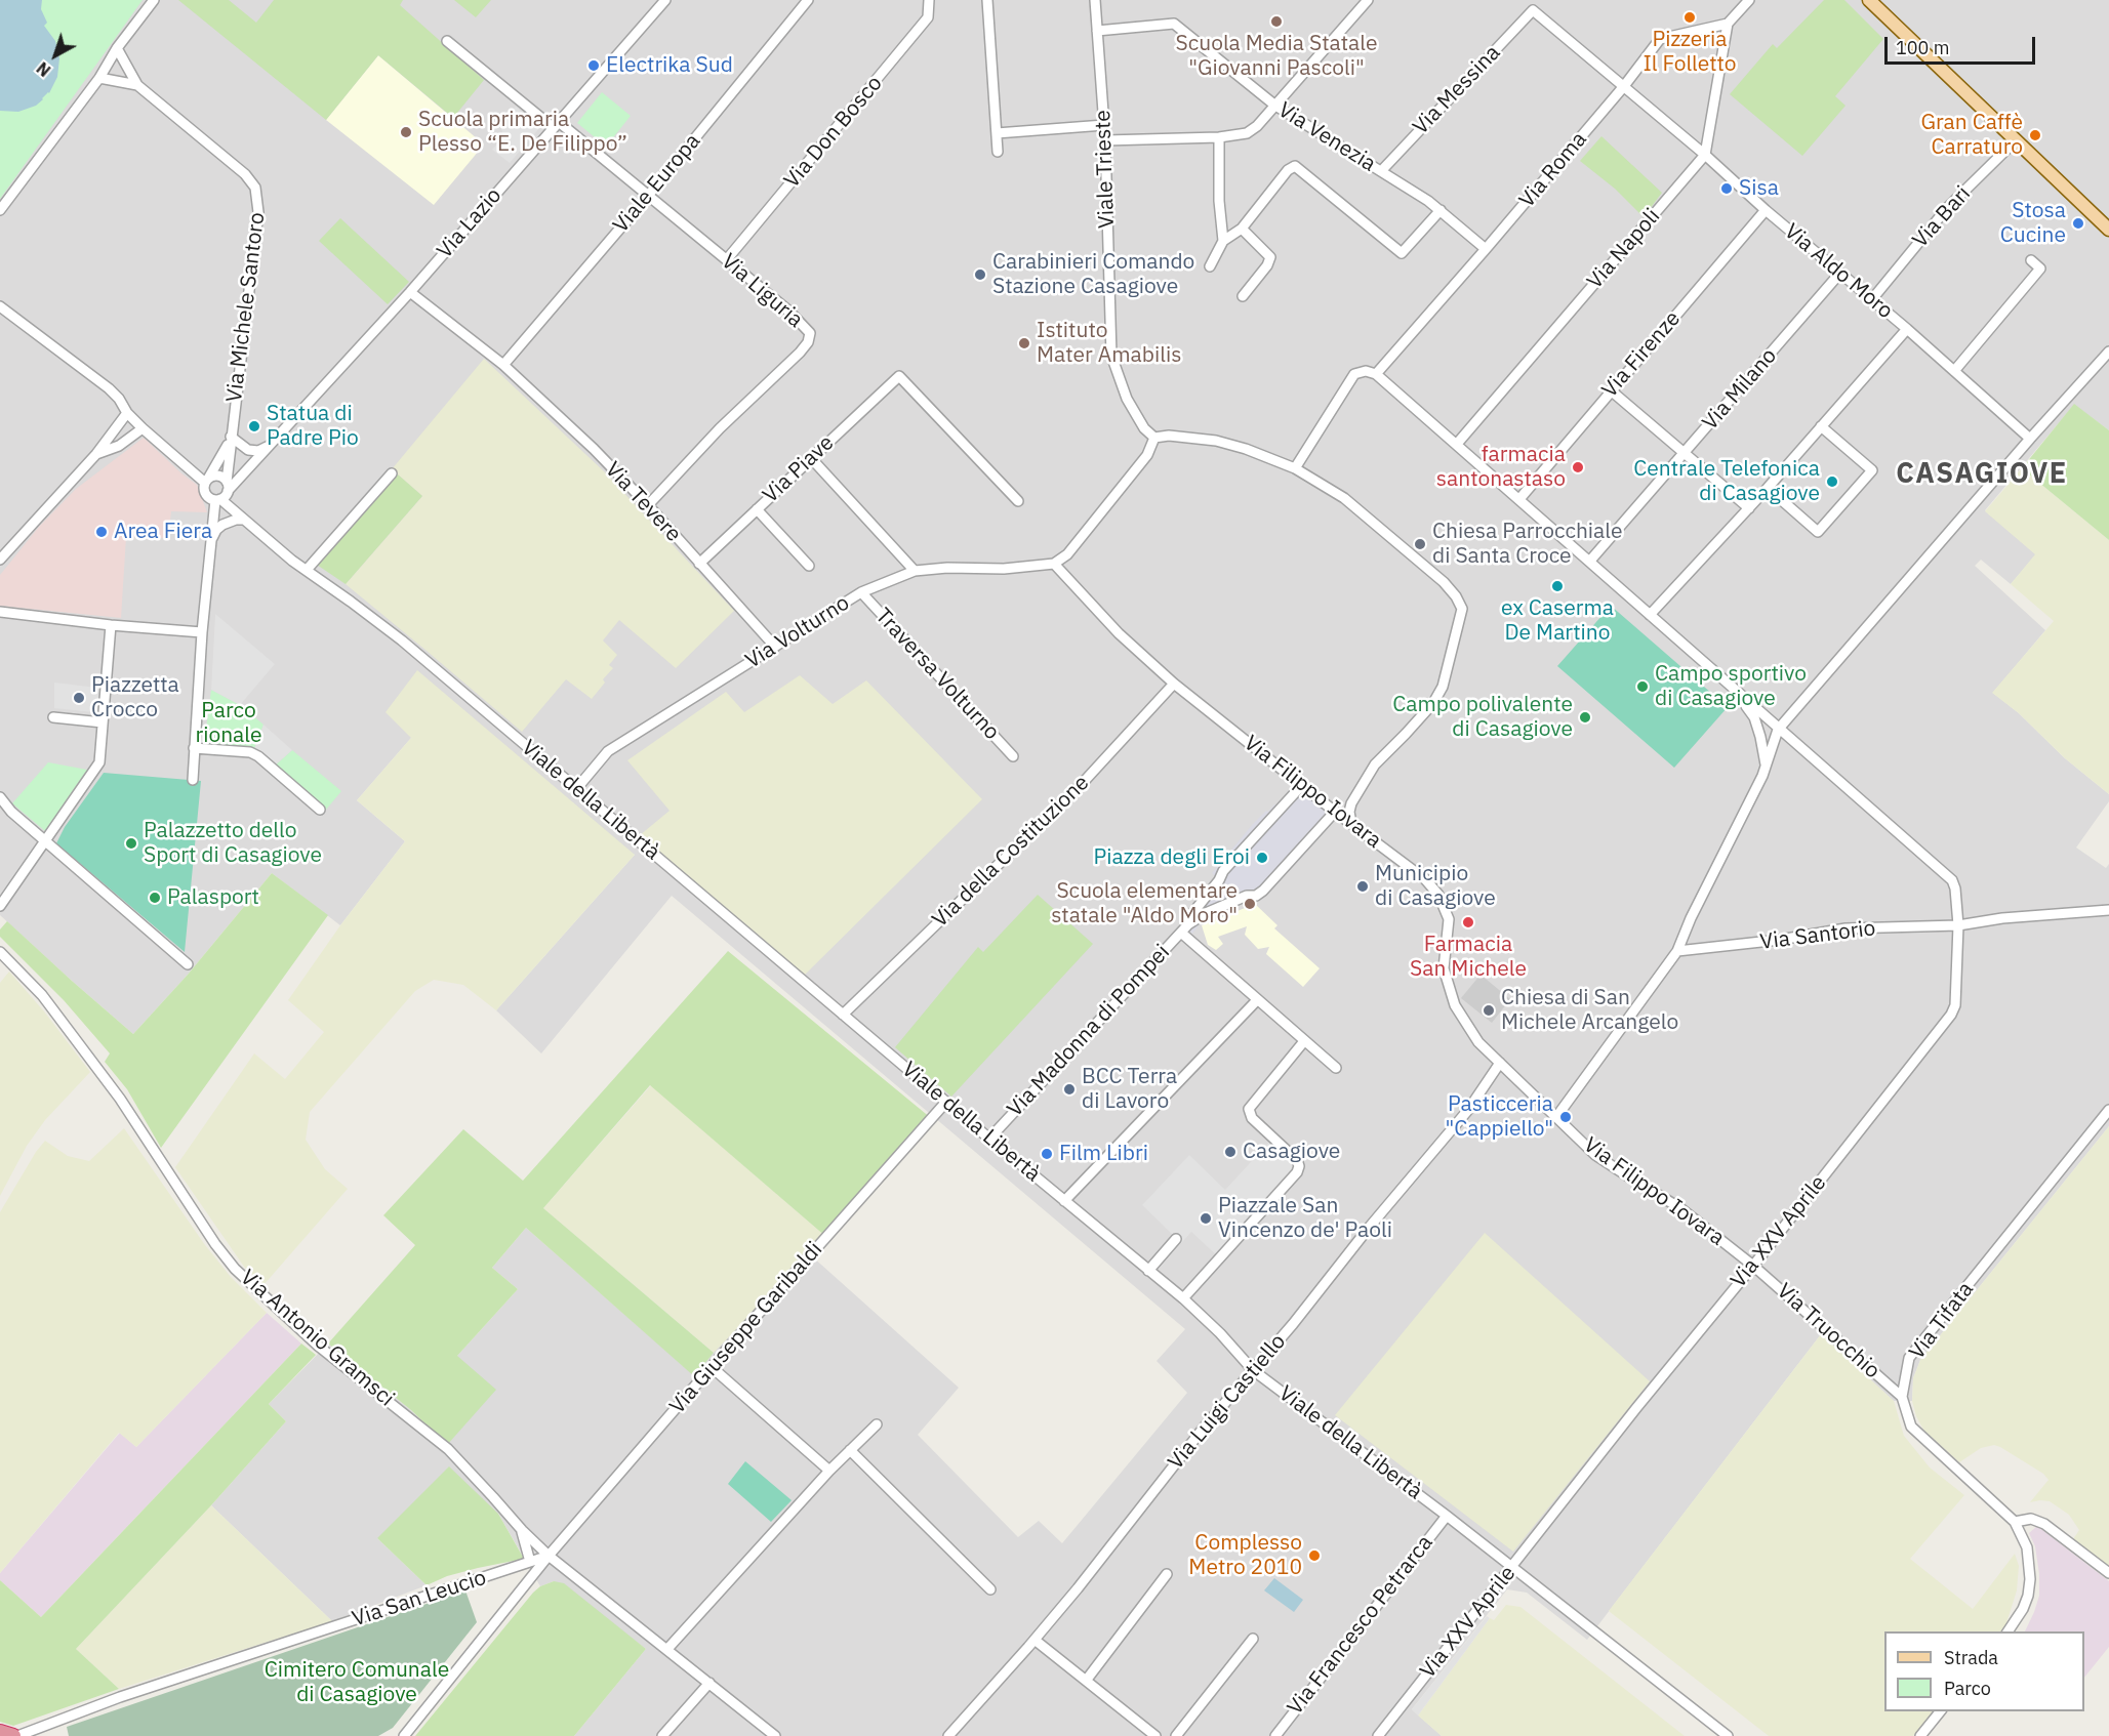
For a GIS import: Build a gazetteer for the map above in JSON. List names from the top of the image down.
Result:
{
  "streets": {
    "street": [
      "Via Messina",
      "Via Don Bosco",
      "Via Venezia",
      "Viale Trieste",
      "Via Roma",
      "Viale Europa",
      "Via Bari",
      "Via Lazio",
      "Via Napoli",
      "Via Aldo Moro",
      "Via Liguria",
      "Via Michele Santoro",
      "Via Firenze",
      "Via Milano",
      "Via Piave",
      "Via Tevere",
      "Via Volturno",
      "Traversa Volturno",
      "Via Filippo Iovara",
      "Viale della Libertà",
      "Via della Costituzione",
      "Via Santorio",
      "Via Madonna di Pompei",
      "Via XXV Aprile",
      "Via Tifata",
      "Via Giuseppe Garibaldi",
      "Via Truocchio",
      "Via Antonio Gramsci",
      "Via Luigi Castiello",
      "Via San Leucio",
      "Via Francesco Petrarca"
    ]
  },
  "crossings": [
    ["Via Messina", "Via Venezia"],
    ["Via Messina", "Via Aldo Moro"],
    ["Via Don Bosco", "Via Liguria"],
    ["Via Venezia", "Viale Trieste"],
    ["Via Venezia", "Via Roma"],
    ["Via Roma", "Via Aldo Moro"],
    ["Viale Europa", "Via Liguria"],
    ["Viale Europa", "Via Tevere"],
    ["Via Bari", "Via Aldo Moro"],
    ["Via Lazio", "Via Liguria"],
    ["Via Lazio", "Via Michele Santoro"],
    ["Via Lazio", "Via Tevere"],
    ["Via Lazio", "Viale della Libertà"],
    ["Via Napoli", "Via Aldo Moro"],
    ["Via Aldo Moro", "Via Firenze"],
    ["Via Aldo Moro", "Via Milano"],
    ["Via Liguria", "Via Tevere"],
    ["Via Michele Santoro", "Viale della Libertà"],
    ["Via Piave", "Via Tevere"],
    ["Via Tevere", "Via Volturno"],
    ["Via Volturno", "Traversa Volturno"],
    ["Via Volturno", "Via Filippo Iovara"],
    ["Via Volturno", "Viale della Libertà"],
    ["Via Filippo Iovara", "Via della Costituzione"],
    ["Via Filippo Iovara", "Via XXV Aprile"],
    ["Via Filippo Iovara", "Via Truocchio"],
    ["Via Filippo Iovara", "Via Luigi Castiello"],
    ["Viale della Libertà", "Via della Costituzione"],
    ["Viale della Libertà", "Via Madonna di Pompei"],
    ["Viale della Libertà", "Via XXV Aprile"],
    ["Viale della Libertà", "Via Giuseppe Garibaldi"],
    ["Viale della Libertà", "Via Luigi Castiello"],
    ["Viale della Libertà", "Via Francesco Petrarca"],
    ["Via Santorio", "Via XXV Aprile"],
    ["Via XXV Aprile", "Via Truocchio"],
    ["Via Tifata", "Via Truocchio"],
    ["Via Giuseppe Garibaldi", "Via Antonio Gramsci"],
    ["Via Giuseppe Garibaldi", "Via San Leucio"],
    ["Via Antonio Gramsci", "Via San Leucio"]
  ],
  "districts": ["CASAGIOVE"],
  "parks": ["Parco rionale", "Cimitero Comunale di Casagiove"],
  "places": [
    "Pizzeria Il Folletto",
    "Scuola Media Statale \"Giovanni Pascoli\"",
    "Electrika Sud",
    "Scuola primaria Plesso “E. De Filippo”",
    "Gran Caffè Carraturo",
    "Sisa",
    "Stosa Cucine",
    "Carabinieri Comando Stazione Casagiove",
    "Istituto Mater Amabilis",
    "Statua di Padre Pio",
    "farmacia santonastaso",
    "Centrale Telefonica di Casagiove",
    "Area Fiera",
    "Chiesa Parrocchiale di Santa Croce",
    "ex Caserma De Martino",
    "Campo sportivo di Casagiove",
    "Piazzetta Crocco",
    "Campo polivalente di Casagiove",
    "Palazzetto dello Sport di Casagiove",
    "Piazza degli Eroi",
    "Municipio di Casagiove",
    "Palasport",
    "Scuola elementare statale \"Aldo Moro\"",
    "Farmacia San Michele",
    "Chiesa di San Michele Arcangelo",
    "BCC Terra di Lavoro",
    "Pasticceria \"Cappiello\"",
    "Casagiove",
    "Film Libri",
    "Piazzale San Vincenzo de' Paoli",
    "Complesso Metro 2010"
  ],
  "legend": ["Strada", "Parco"],
  "scale_bar": "100 m",
  "north": "bottom left"
}
